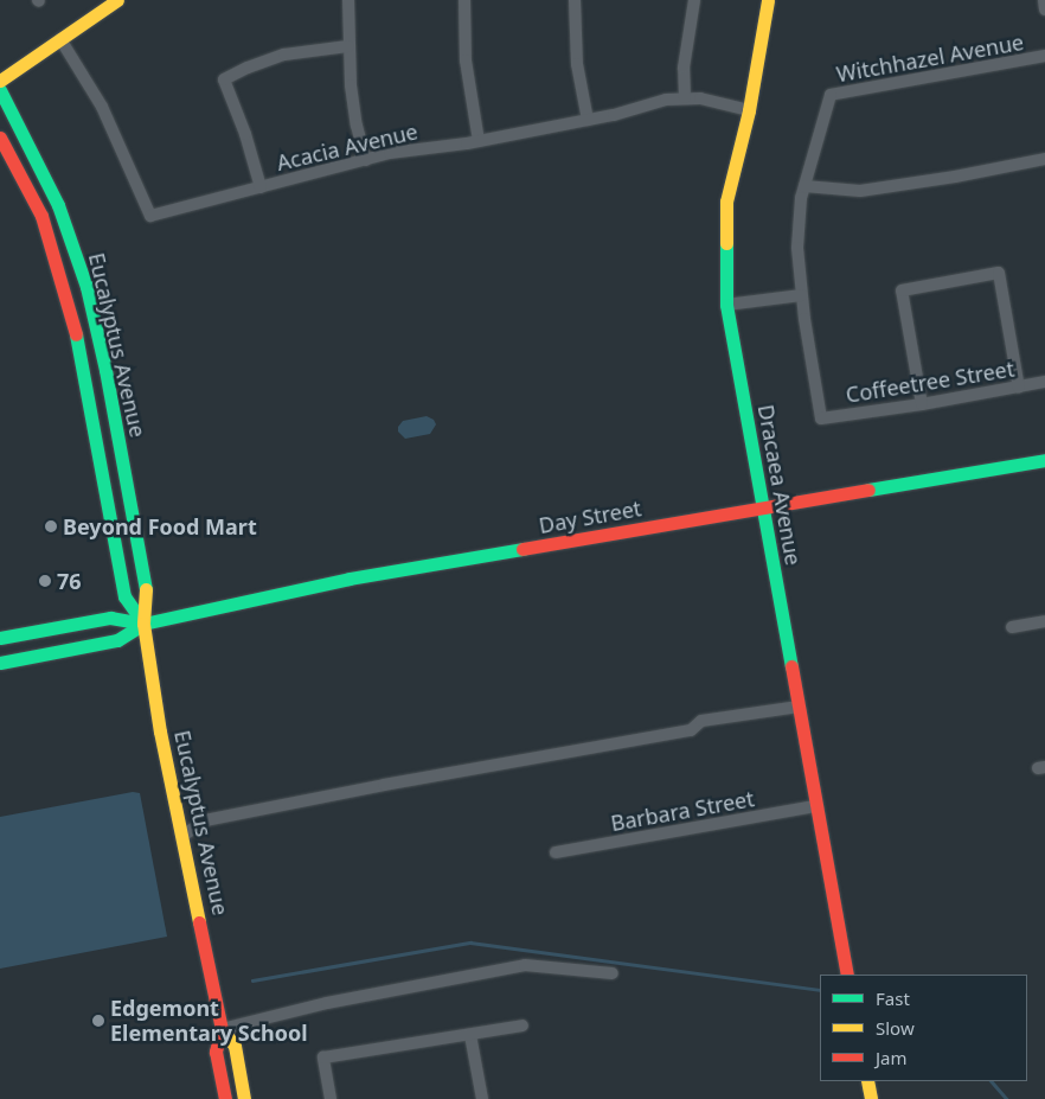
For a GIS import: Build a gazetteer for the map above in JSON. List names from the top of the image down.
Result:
{
  "streets": {
    "main road": ["Eucalyptus Avenue", "Dracaea Avenue", "Day Street"],
    "street": [
      "Witchhazel Avenue",
      "Acacia Avenue",
      "Coffeetree Street",
      "Barbara Street"
    ]
  },
  "crossings": [
    ["Witchhazel Avenue", "Coffeetree Street"],
    ["Acacia Avenue", "Dracaea Avenue"],
    ["Eucalyptus Avenue", "Day Street"],
    ["Dracaea Avenue", "Day Street"],
    ["Dracaea Avenue", "Barbara Street"]
  ],
  "places": ["Beyond Food Mart", "76", "Edgemont Elementary School"],
  "legend": ["Fast", "Slow", "Jam"]
}
